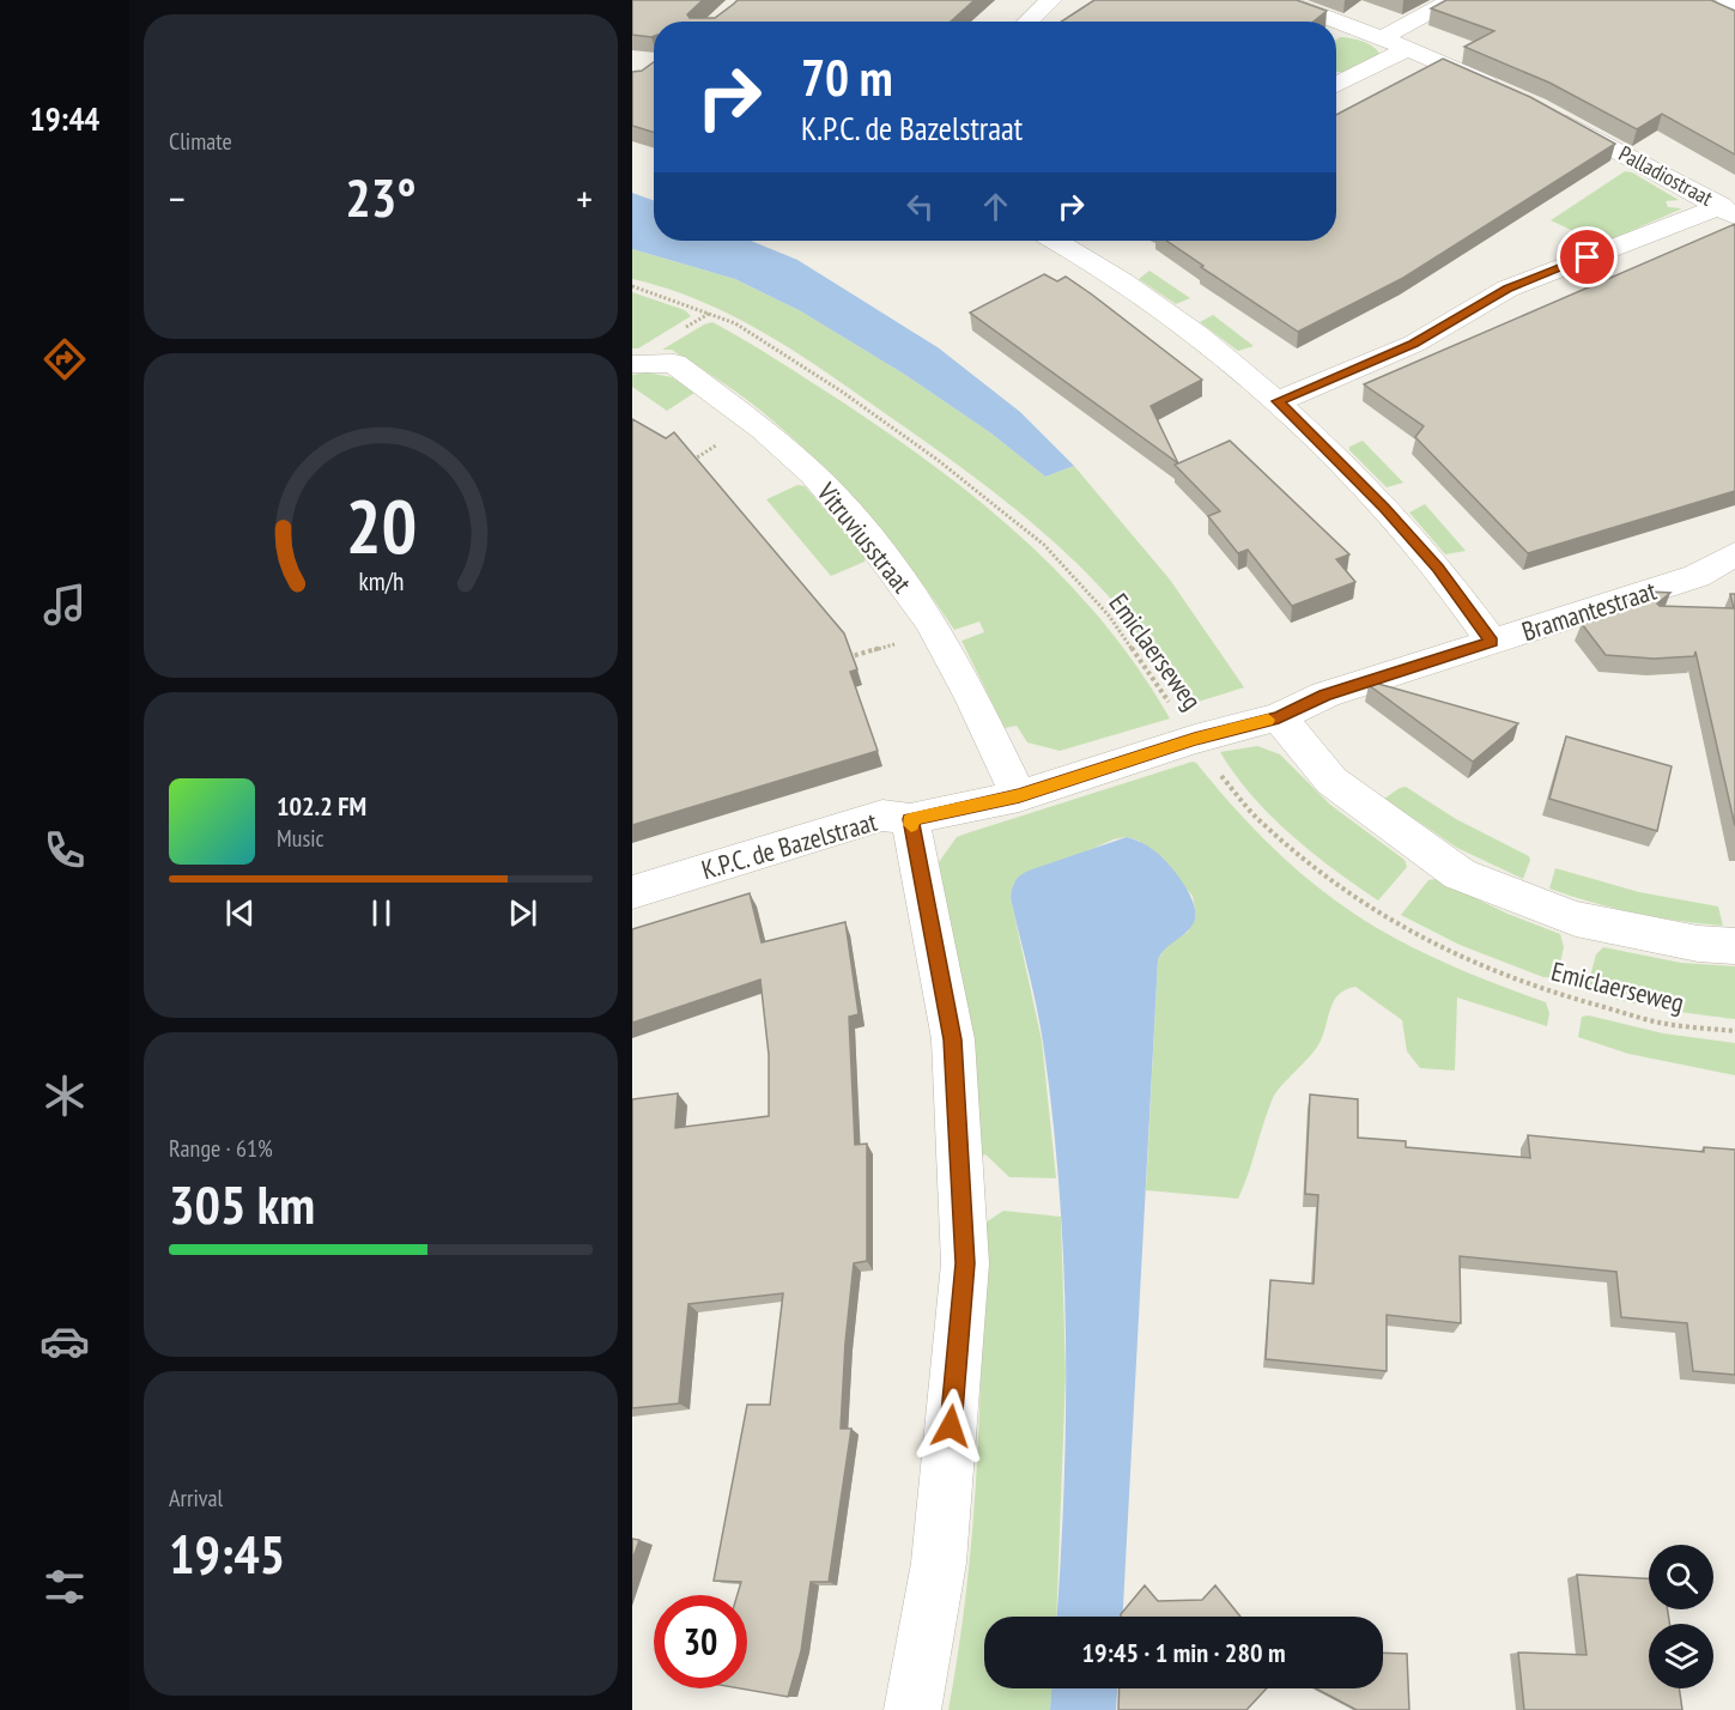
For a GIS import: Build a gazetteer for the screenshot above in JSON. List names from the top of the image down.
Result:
{
  "streets": {
    "street": [
      "Palladiostraat",
      "Vitruviusstraat",
      "Bramantestraat",
      "K.P.C. de Bazelstraat"
    ],
    "path": ["Emiclaerseweg"]
  },
  "crossings": [
    ["Vitruviusstraat", "K.P.C. de Bazelstraat"],
    ["Bramantestraat", "K.P.C. de Bazelstraat"],
    ["Emiclaerseweg", "K.P.C. de Bazelstraat"]
  ],
  "page": {
    "tabs": "19:44",
    "tile": [
      "Climate",
      ["Range · 61%", "305 km"],
      ["Arrival", "19:45"]
    ],
    "turn": ["70 m", "K.P.C. de Bazelstraat"],
    "heat": ["−", "23°", "+"],
    "song": ["102.2 FM", "Music"],
    "limit": "30",
    "trip": "19:45 · 1 min · 280 m",
    "gauge": ["20", "km/h"]
  }
}
